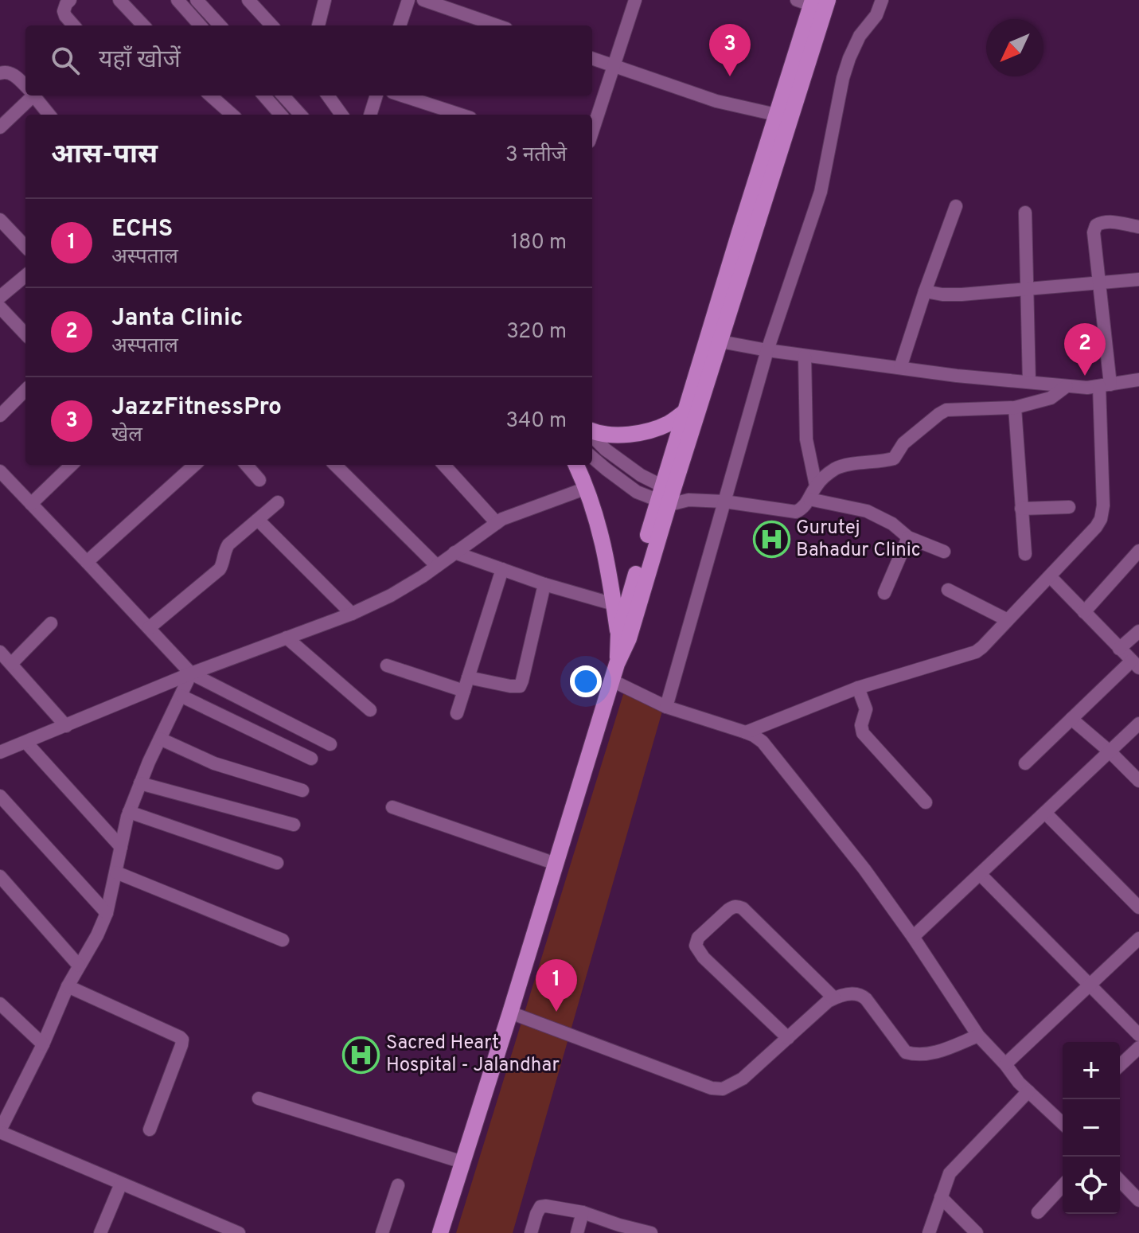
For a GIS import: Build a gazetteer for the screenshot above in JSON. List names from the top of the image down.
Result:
{
  "places": {
    "hospital": ["Gurutej Bahadur Clinic", "Sacred Heart Hospital - Jalandhar"]
  },
  "north": "bottom left",
  "page": {
    "pins": ["3", "2", "1"],
    "search": "यहाँ खोजें",
    "heading": ["आस-पास", "3 नतीजे"],
    "list": [
      {
        "mark": "1",
        "name": "ECHS",
        "note": "अस्पताल",
        "value": "180 m"
      },
      {
        "mark": "2",
        "name": "Janta Clinic",
        "note": "अस्पताल",
        "value": "320 m"
      },
      {
        "mark": "3",
        "name": "JazzFitnessPro",
        "note": "खेल",
        "value": "340 m"
      }
    ],
    "map_buttons": ["+", "−"]
  }
}
